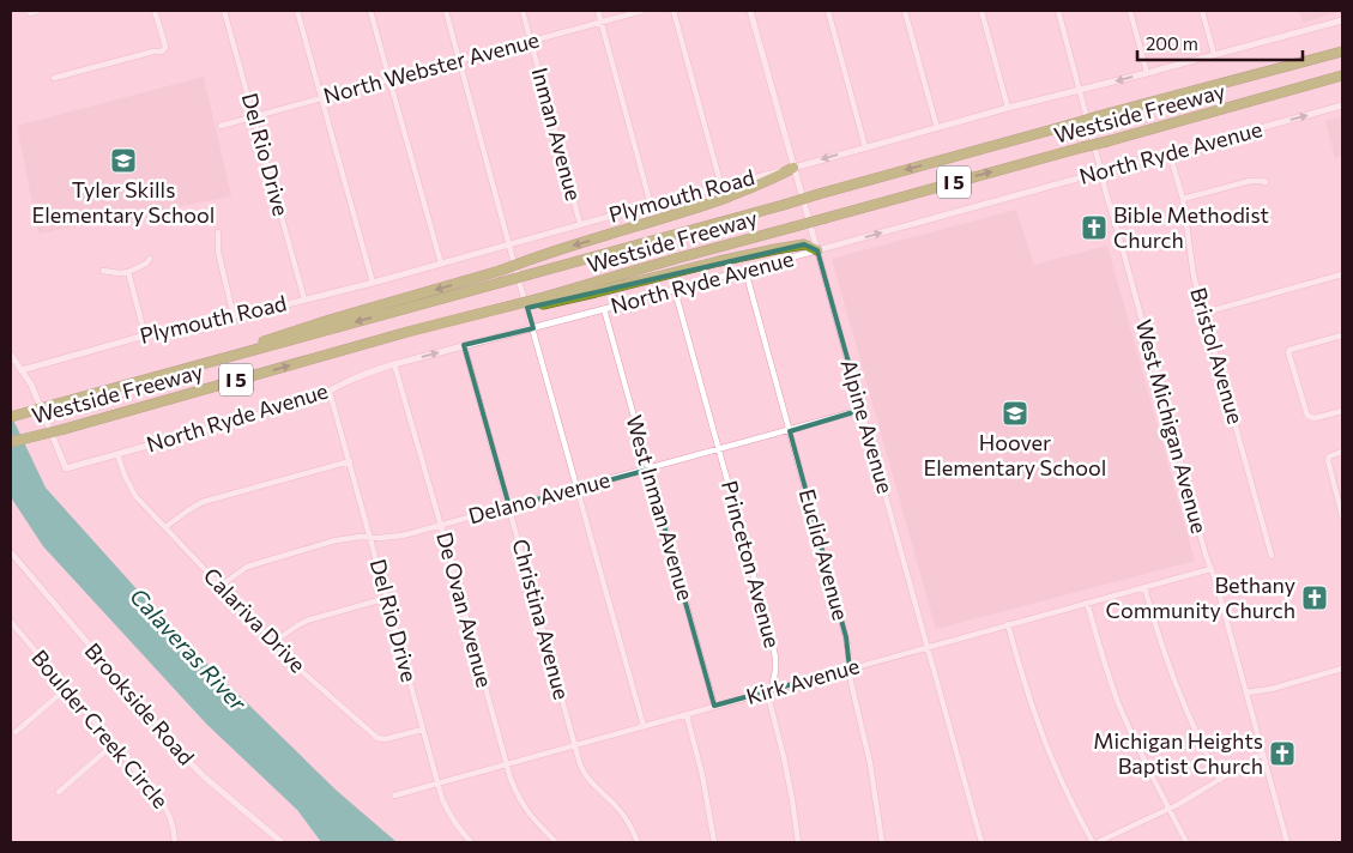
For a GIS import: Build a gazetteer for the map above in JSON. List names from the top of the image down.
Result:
{
  "streets": {
    "highway": ["Westside Freeway", "I 5"],
    "street": [
      "North Webster Avenue",
      "Inman Avenue",
      "North Ryde Avenue",
      "Del Rio Drive",
      "Plymouth Road",
      "Bristol Avenue",
      "Alpine Avenue",
      "West Michigan Avenue",
      "Delano Avenue",
      "West Inman Avenue",
      "Euclid Avenue",
      "Princeton Avenue",
      "De Ovan Avenue",
      "Christina Avenue",
      "Calariva Drive",
      "Kirk Avenue",
      "Brookside Road",
      "Boulder Creek Circle"
    ]
  },
  "crossings": [
    ["North Webster Avenue", "Inman Avenue"],
    ["North Webster Avenue", "Del Rio Drive"],
    ["Inman Avenue", "Plymouth Road"],
    ["North Ryde Avenue", "Del Rio Drive"],
    ["North Ryde Avenue", "Plymouth Road"],
    ["North Ryde Avenue", "Bristol Avenue"],
    ["North Ryde Avenue", "Alpine Avenue"],
    ["North Ryde Avenue", "West Michigan Avenue"],
    ["North Ryde Avenue", "West Inman Avenue"],
    ["North Ryde Avenue", "Euclid Avenue"],
    ["North Ryde Avenue", "Princeton Avenue"],
    ["North Ryde Avenue", "De Ovan Avenue"],
    ["North Ryde Avenue", "Christina Avenue"],
    ["North Ryde Avenue", "Calariva Drive"],
    ["Del Rio Drive", "Plymouth Road"],
    ["Del Rio Drive", "Delano Avenue"],
    ["Del Rio Drive", "Calariva Drive"],
    ["Del Rio Drive", "Kirk Avenue"],
    ["Plymouth Road", "Alpine Avenue"],
    ["Plymouth Road", "West Michigan Avenue"],
    ["Alpine Avenue", "Delano Avenue"],
    ["Alpine Avenue", "Kirk Avenue"],
    ["West Michigan Avenue", "Kirk Avenue"],
    ["Delano Avenue", "West Inman Avenue"],
    ["Delano Avenue", "Euclid Avenue"],
    ["Delano Avenue", "Princeton Avenue"],
    ["Delano Avenue", "De Ovan Avenue"],
    ["Delano Avenue", "Christina Avenue"],
    ["Delano Avenue", "Calariva Drive"],
    ["West Inman Avenue", "Kirk Avenue"],
    ["Euclid Avenue", "Kirk Avenue"],
    ["Princeton Avenue", "Kirk Avenue"],
    ["De Ovan Avenue", "Kirk Avenue"],
    ["Christina Avenue", "Kirk Avenue"]
  ],
  "one_way": ["North Ryde Avenue"],
  "water": ["Calaveras River"],
  "places": {
    "school or university": ["Tyler Skills Elementary School", "Hoover Elementary School"],
    "church": ["Bible Methodist Church", "Bethany Community Church", "Michigan Heights Baptist Church"]
  },
  "scale_bar": "200 m"
}
